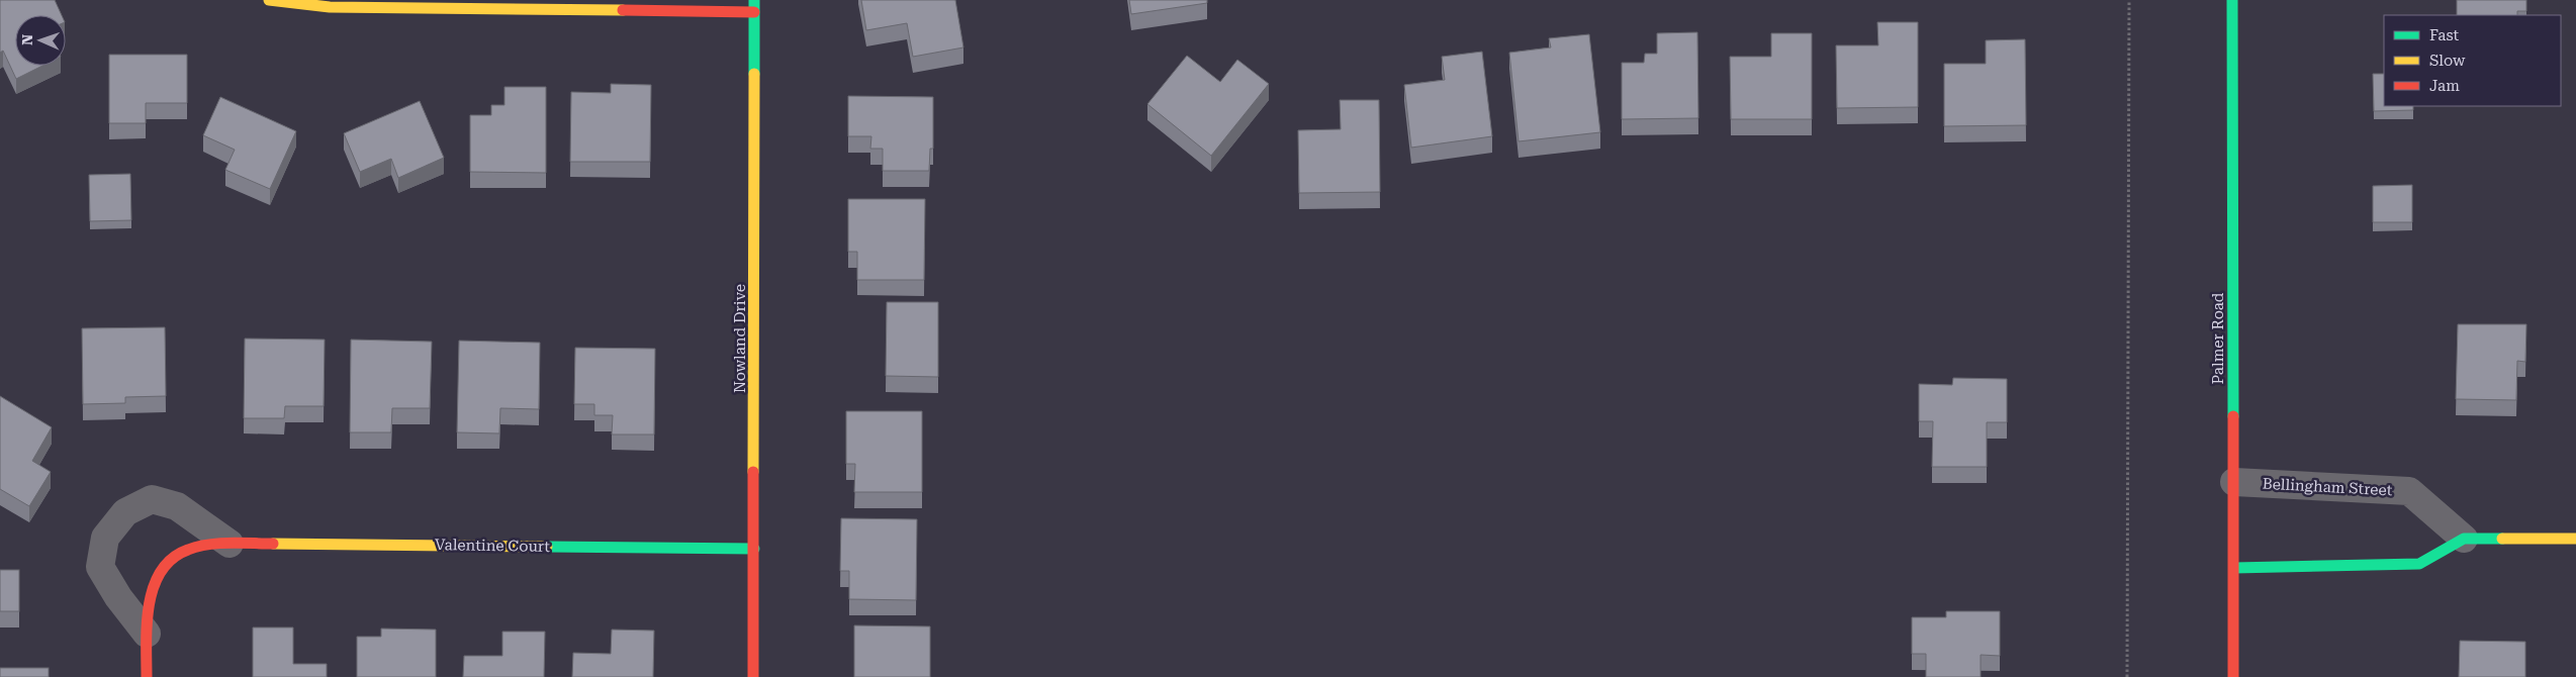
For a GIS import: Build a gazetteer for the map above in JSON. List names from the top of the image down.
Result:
{
  "streets": {
    "street": [
      "Nowland Drive",
      "Palmer Road",
      "Bellingham Street",
      "Valentine Court"
    ]
  },
  "crossings": [
    ["Nowland Drive", "Valentine Court"],
    ["Palmer Road", "Bellingham Street"]
  ],
  "legend": ["Fast", "Slow", "Jam"],
  "north": "left"
}
